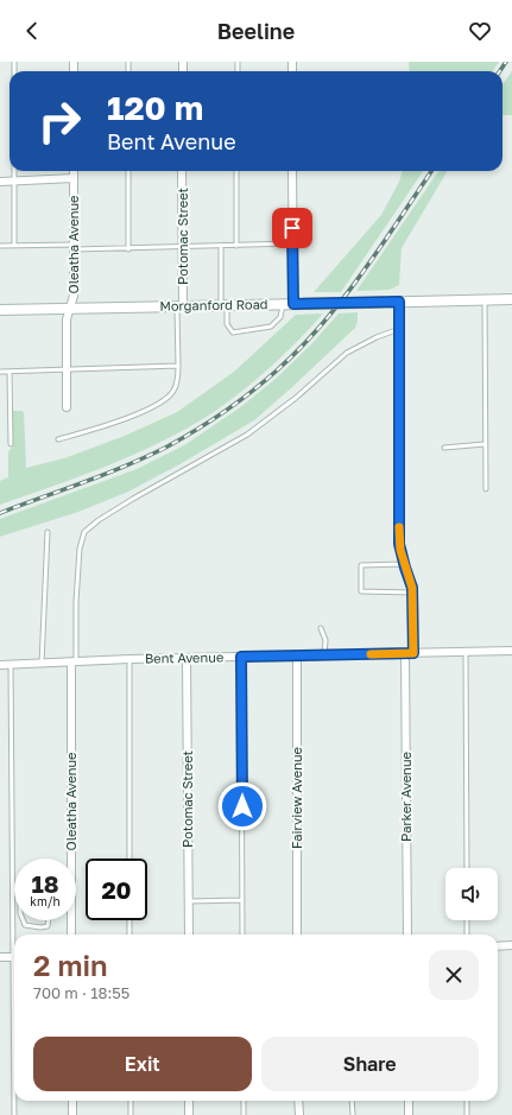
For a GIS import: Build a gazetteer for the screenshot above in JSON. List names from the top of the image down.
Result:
{
  "streets": {
    "street": [
      "Potomac Street",
      "Oleatha Avenue",
      "Morganford Road",
      "Bent Avenue",
      "Parker Avenue",
      "Fairview Avenue"
    ]
  },
  "crossings": [
    ["Potomac Street", "Morganford Road"],
    ["Potomac Street", "Bent Avenue"],
    ["Oleatha Avenue", "Morganford Road"],
    ["Oleatha Avenue", "Bent Avenue"],
    ["Bent Avenue", "Parker Avenue"],
    ["Bent Avenue", "Fairview Avenue"]
  ],
  "page": {
    "header": "Beeline",
    "turn": ["120 m", "Bent Avenue"],
    "speed": "18 km/h",
    "limit": "20",
    "heading": ["2 min", "700 m · 18:55"],
    "buttons": ["Exit", "Share"]
  }
}
